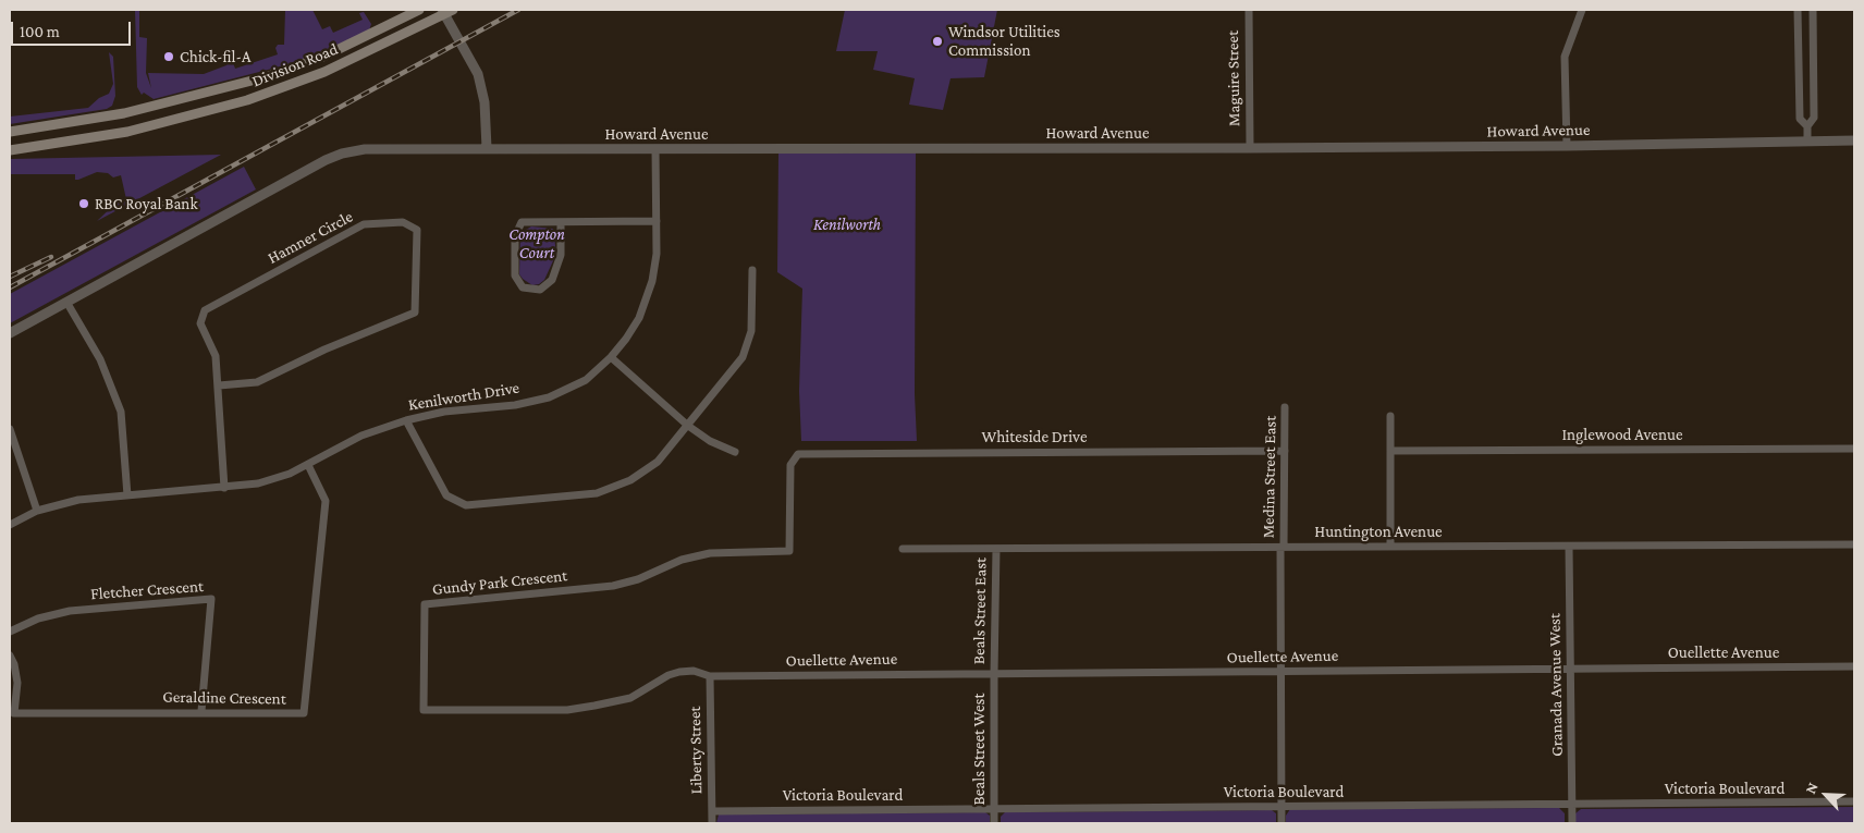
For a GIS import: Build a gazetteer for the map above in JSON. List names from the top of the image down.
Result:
{
  "streets": {
    "main road": ["Division Road"],
    "street": [
      "Maguire Street",
      "Howard Avenue",
      "Hamner Circle",
      "Kenilworth Drive",
      "Inglewood Avenue",
      "Whiteside Drive",
      "Medina Street East",
      "Huntington Avenue",
      "Gundy Park Crescent",
      "Fletcher Crescent",
      "Beals Street East",
      "Ouellette Avenue",
      "Granada Avenue West",
      "Geraldine Crescent",
      "Beals Street West",
      "Liberty Street",
      "Victoria Boulevard"
    ]
  },
  "crossings": [
    ["Maguire Street", "Howard Avenue"],
    ["Howard Avenue", "Kenilworth Drive"],
    ["Hamner Circle", "Kenilworth Drive"],
    ["Kenilworth Drive", "Geraldine Crescent"],
    ["Whiteside Drive", "Medina Street East"],
    ["Whiteside Drive", "Gundy Park Crescent"],
    ["Medina Street East", "Huntington Avenue"],
    ["Medina Street East", "Ouellette Avenue"],
    ["Medina Street East", "Victoria Boulevard"],
    ["Huntington Avenue", "Beals Street East"],
    ["Huntington Avenue", "Granada Avenue West"],
    ["Gundy Park Crescent", "Ouellette Avenue"],
    ["Gundy Park Crescent", "Liberty Street"],
    ["Fletcher Crescent", "Geraldine Crescent"],
    ["Beals Street East", "Ouellette Avenue"],
    ["Beals Street East", "Beals Street West"],
    ["Ouellette Avenue", "Granada Avenue West"],
    ["Ouellette Avenue", "Beals Street West"],
    ["Ouellette Avenue", "Liberty Street"],
    ["Granada Avenue West", "Victoria Boulevard"],
    ["Beals Street West", "Victoria Boulevard"],
    ["Liberty Street", "Victoria Boulevard"]
  ],
  "parks": ["Kenilworth", "Compton Court"],
  "places": ["Windsor Utilities Commission", "Chick-fil-A", "RBC Royal Bank"],
  "scale_bar": "100 m",
  "north": "top left"
}
